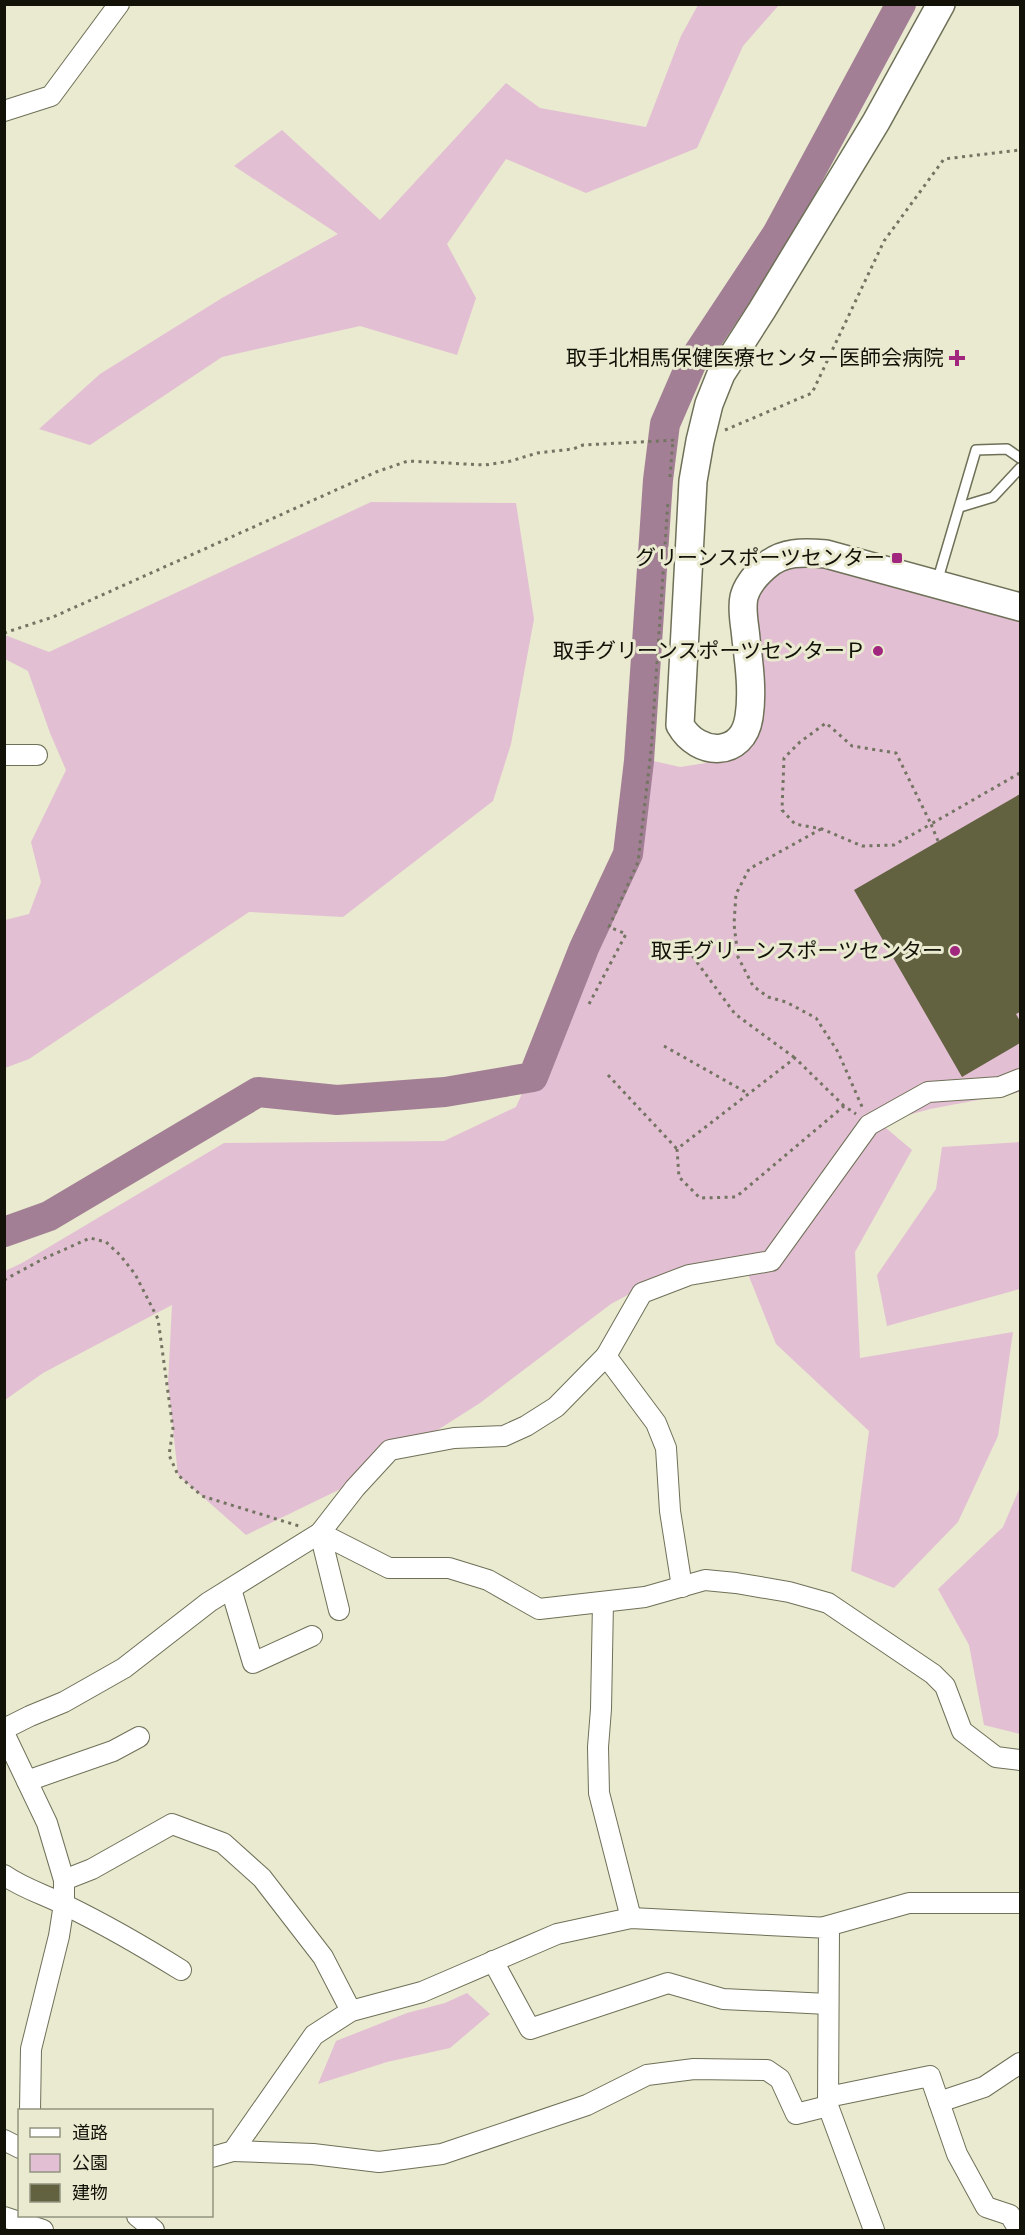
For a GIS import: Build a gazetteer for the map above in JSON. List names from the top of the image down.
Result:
{
  "places": {
    "health": ["取手北相馬保健医療センター医師会病院"],
    "transit": ["グリーンスポーツセンター"],
    "other": ["取手グリーンスポーツセンターＰ", "取手グリーンスポーツセンター"]
  },
  "legend": ["道路", "公園", "建物"]
}
